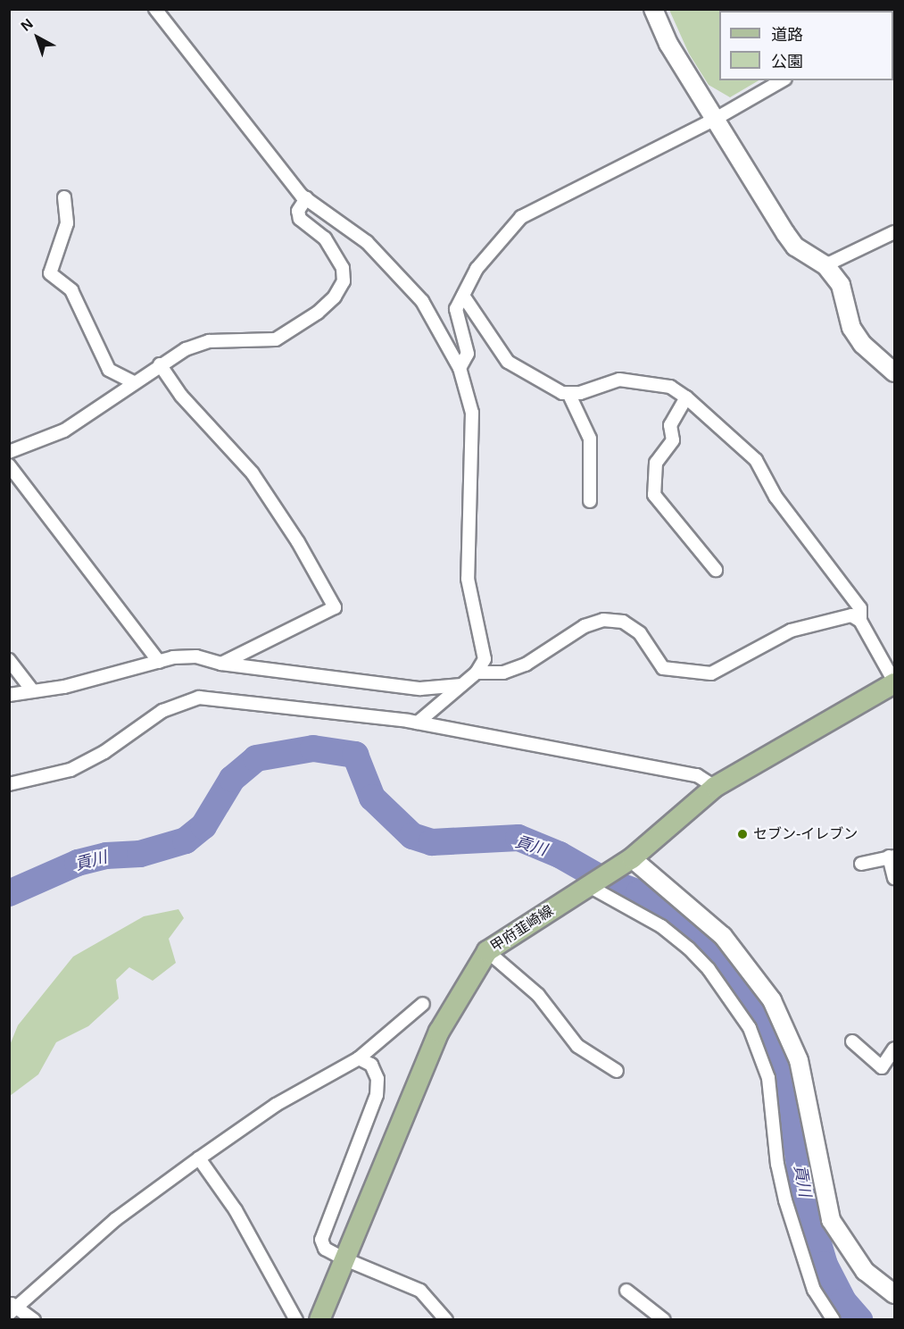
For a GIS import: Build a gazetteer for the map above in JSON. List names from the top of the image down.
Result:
{
  "streets": {
    "main road": ["甲府韮崎線"]
  },
  "water": ["貢川"],
  "places": ["セブン-イレブン"],
  "legend": ["道路", "公園"],
  "north": "top left"
}
